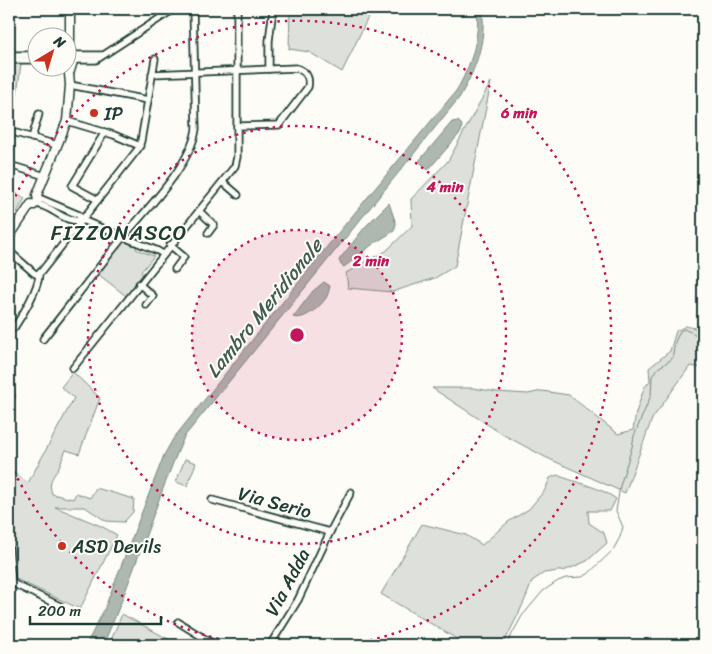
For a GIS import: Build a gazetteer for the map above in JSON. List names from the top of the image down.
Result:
{
  "streets": {
    "street": ["Via Serio", "Via Adda"]
  },
  "crossings": [
    ["Via Serio", "Via Adda"]
  ],
  "districts": ["FIZZONASCO"],
  "water": ["Lambro Meridionale"],
  "places": ["IP", "ASD Devils"],
  "scale_bar": "200 m",
  "north": "top right",
  "rings": ["6 min", "4 min", "2 min"]
}
